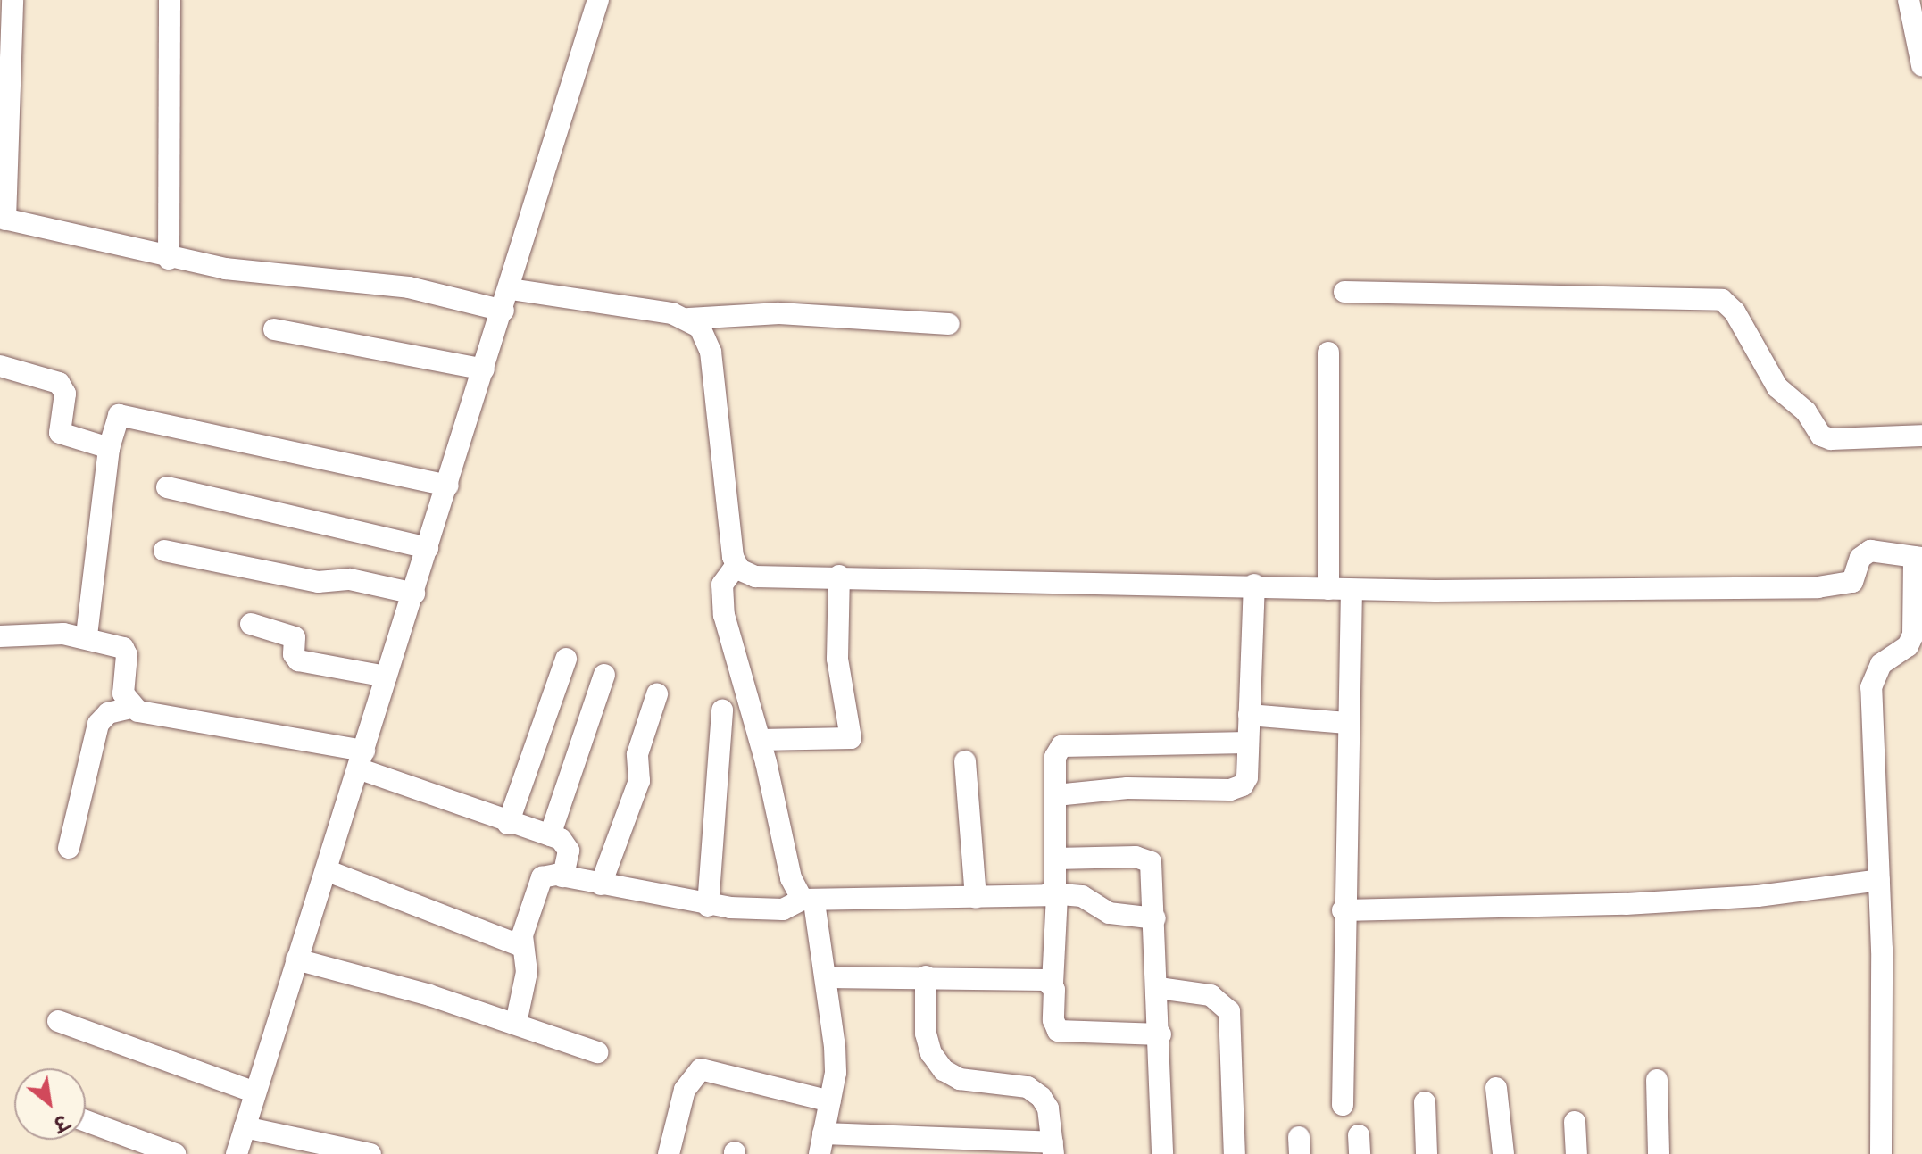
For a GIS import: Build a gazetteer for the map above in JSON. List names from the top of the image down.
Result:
{
  "north": "bottom right"
}
